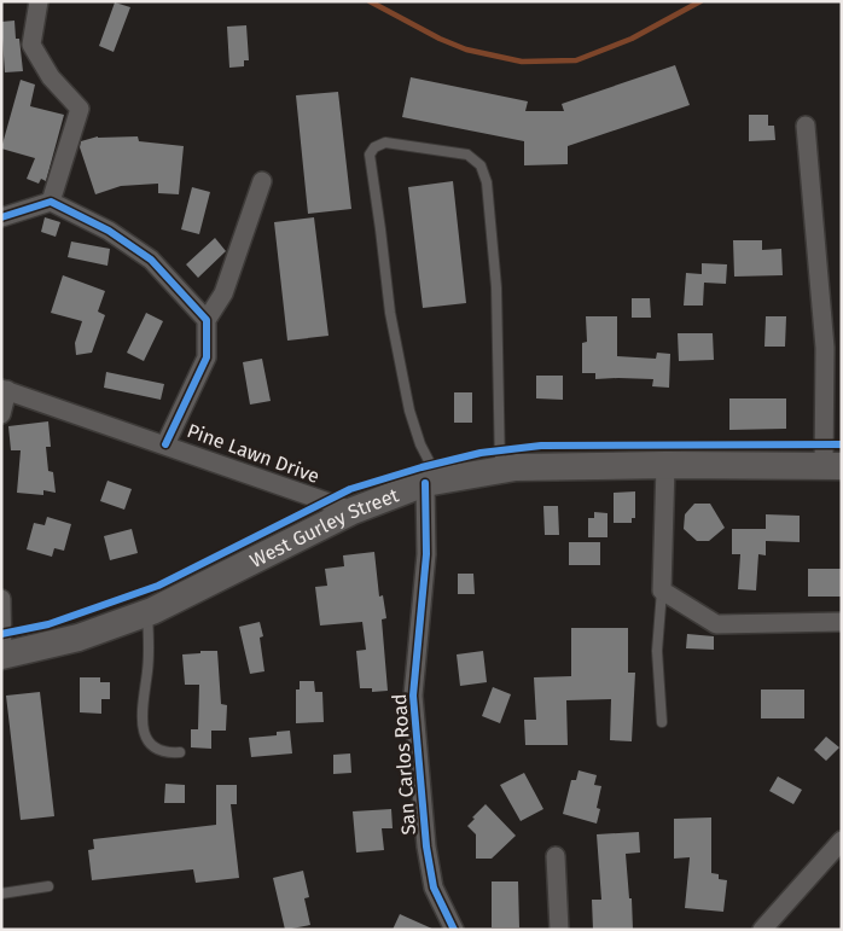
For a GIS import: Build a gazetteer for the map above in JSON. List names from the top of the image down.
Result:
{
  "streets": {
    "main road": ["West Gurley Street"],
    "street": ["Pine Lawn Drive", "San Carlos Road"]
  },
  "crossings": [
    ["Pine Lawn Drive", "West Gurley Street"],
    ["West Gurley Street", "San Carlos Road"]
  ]
}
